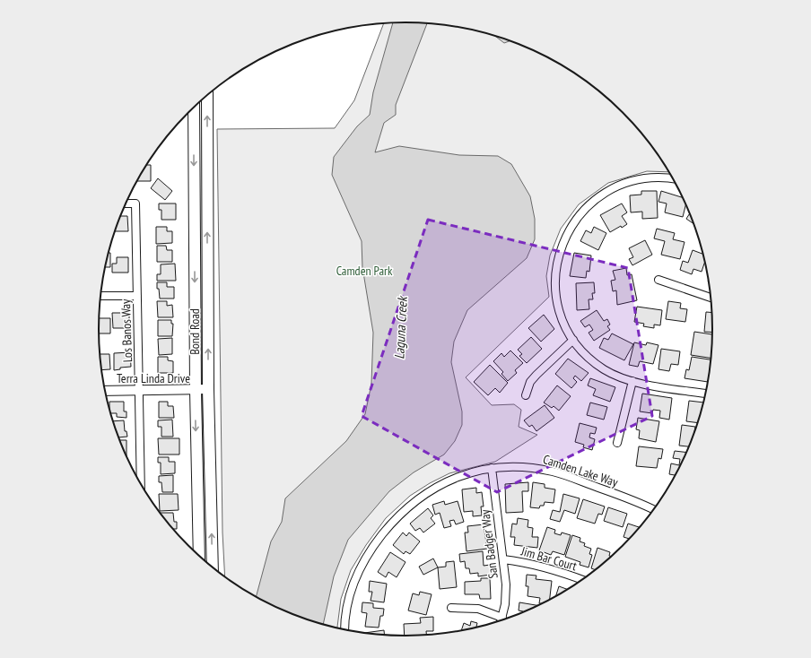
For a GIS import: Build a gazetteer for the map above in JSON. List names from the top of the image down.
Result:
{
  "streets": {
    "main road": ["Bond Road"],
    "street": [
      "Los Banos Way",
      "Terra Linda Drive",
      "Camden Lake Way",
      "San Badger Way",
      "Jim Bar Court"
    ]
  },
  "crossings": [
    ["Los Banos Way", "Terra Linda Drive"],
    ["Bond Road", "Terra Linda Drive"],
    ["Camden Lake Way", "San Badger Way"],
    ["San Badger Way", "Jim Bar Court"]
  ],
  "water": ["Laguna Creek"],
  "parks": ["Camden Park"]
}
